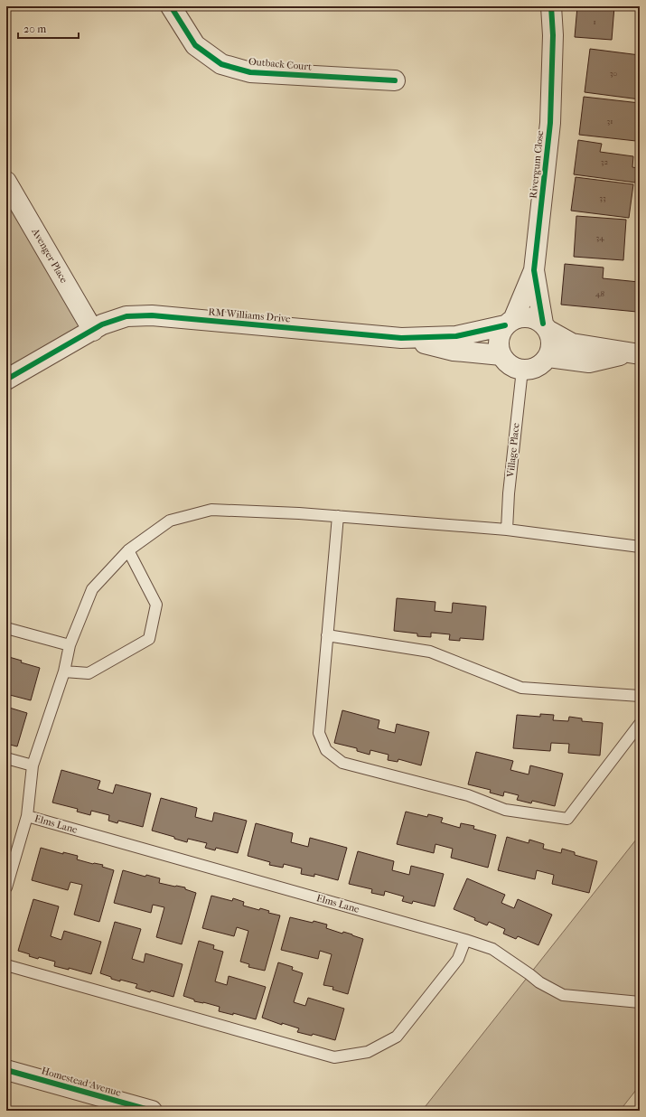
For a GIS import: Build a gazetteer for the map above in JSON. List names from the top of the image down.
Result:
{
  "streets": {
    "street": [
      "Outback Court",
      "Rivergum Close",
      "Avenger Place",
      "RM Williams Drive",
      "Homestead Avenue"
    ],
    "lane": ["Village Place", "Elms Lane"]
  },
  "crossings": [
    ["Rivergum Close", "RM Williams Drive"],
    ["Rivergum Close", "Village Place"],
    ["Avenger Place", "RM Williams Drive"],
    ["RM Williams Drive", "Village Place"]
  ],
  "house_numbers": [
    "1",
    "30",
    "31",
    "32",
    "33",
    "34",
    "48"
  ],
  "scale_bar": "20 m"
}
